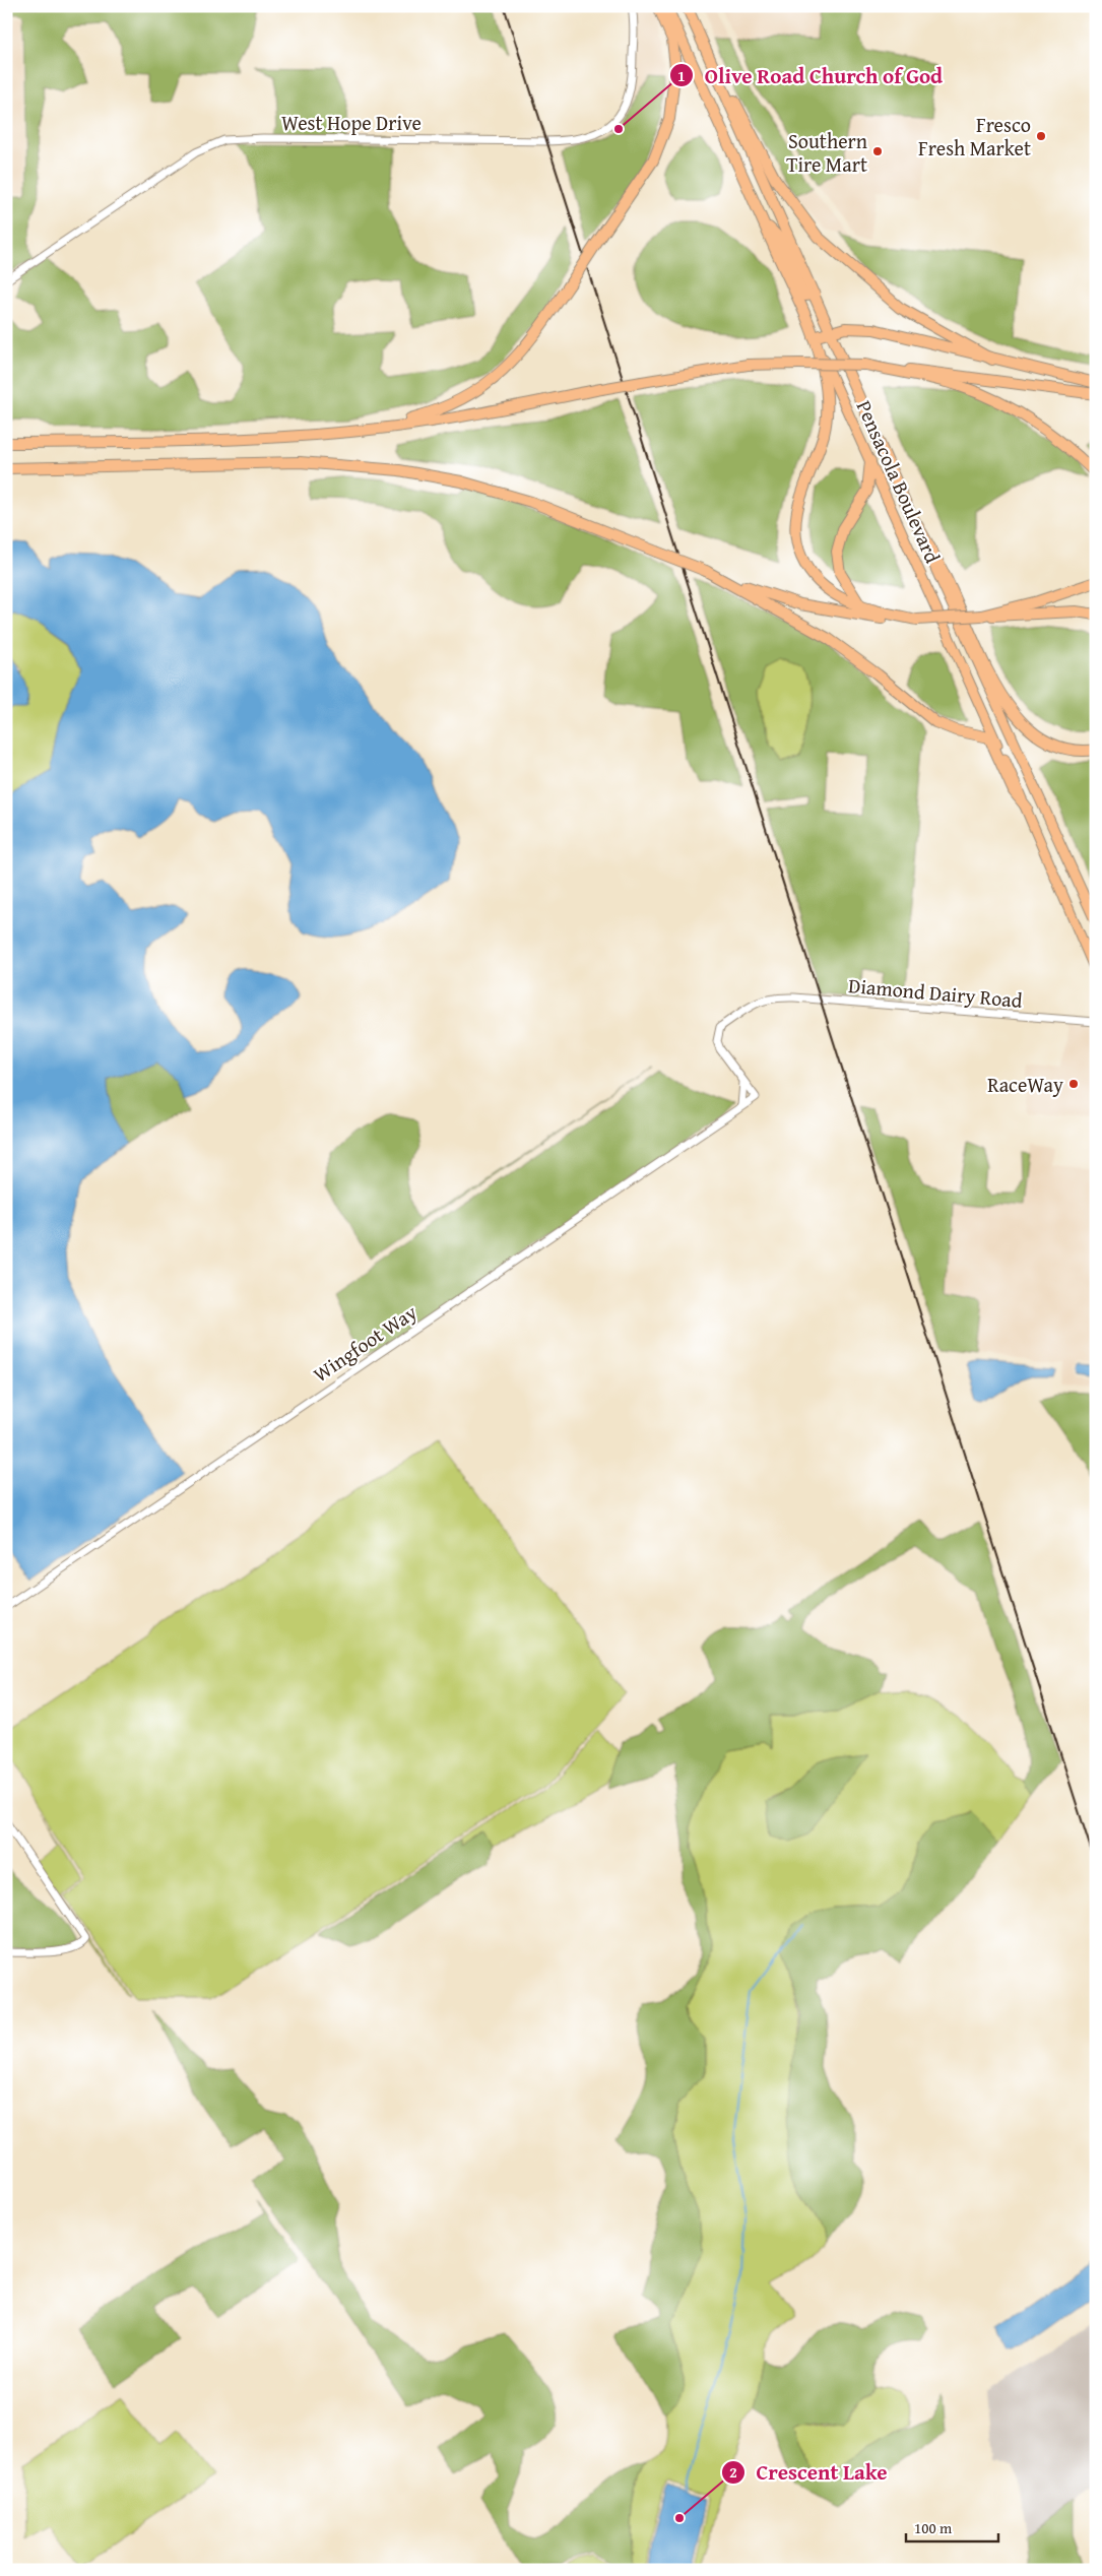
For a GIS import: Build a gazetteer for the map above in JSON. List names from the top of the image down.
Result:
{
  "streets": {
    "highway": ["Pensacola Boulevard"],
    "street": ["West Hope Drive", "Diamond Dairy Road", "Wingfoot Way"]
  },
  "crossings": [
    ["Diamond Dairy Road", "Wingfoot Way"]
  ],
  "places": [
    "Olive Road Church of God",
    "Fresco Fresh Market",
    "Southern Tire Mart",
    "RaceWay",
    "Crescent Lake"
  ],
  "scale_bar": "100 m"
}
